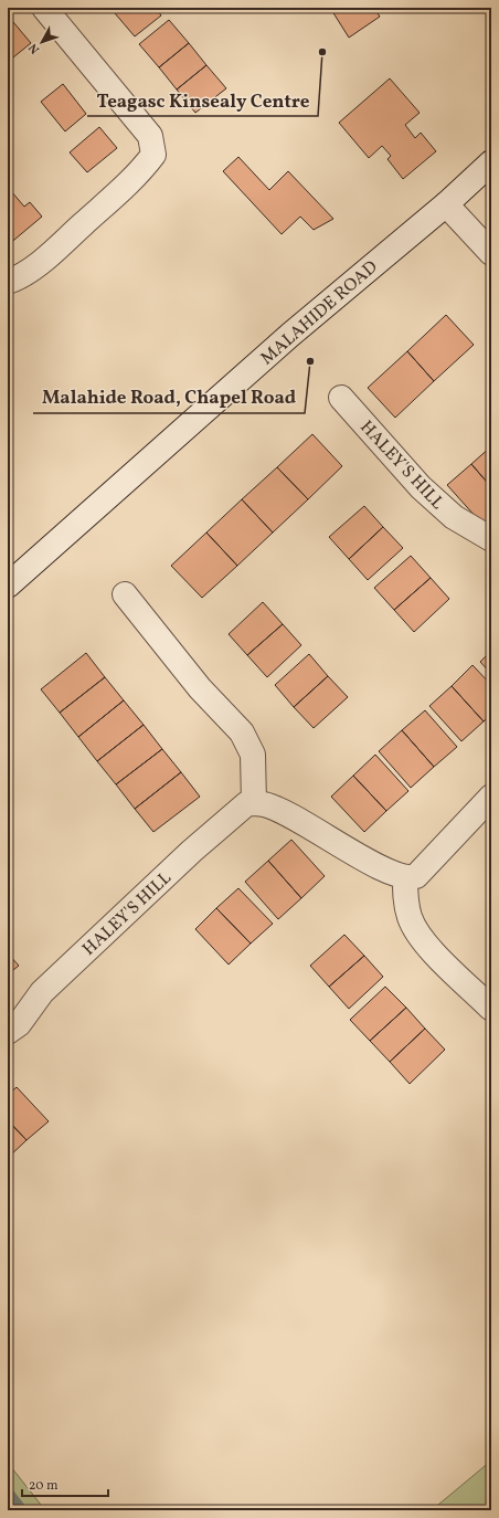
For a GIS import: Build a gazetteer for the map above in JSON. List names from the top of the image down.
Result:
{
  "streets": {
    "street": ["MALAHIDE ROAD", "HALEY'S HILL"]
  },
  "places": ["Teagasc Kinsealy Centre", "Malahide Road, Chapel Road"],
  "scale_bar": "20 m",
  "north": "bottom left"
}
